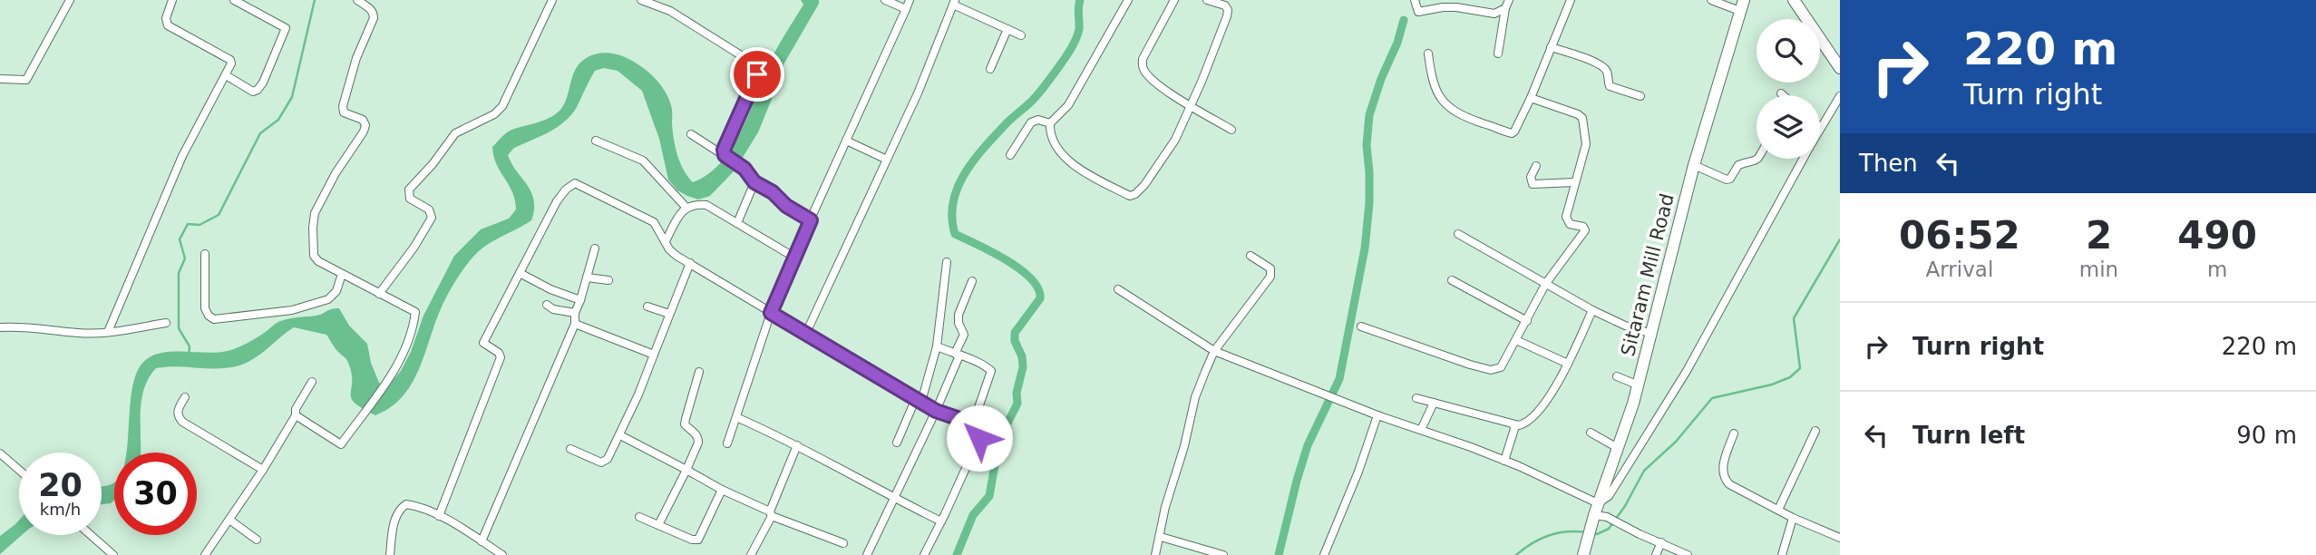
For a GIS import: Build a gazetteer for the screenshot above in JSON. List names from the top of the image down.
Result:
{
  "streets": {
    "main road": ["Sitaram Mill Road"]
  },
  "page": {
    "turn": ["220 m", "Turn right"],
    "then": "Then",
    "eta": [
      "06:52",
      "Arrival",
      "2",
      "min",
      "490",
      "m"
    ],
    "list": [
      {
        "name": "Turn right",
        "value": "220 m"
      },
      {
        "name": "Turn left",
        "value": "90 m"
      }
    ],
    "speed": "20 km/h",
    "limit": "30"
  }
}
